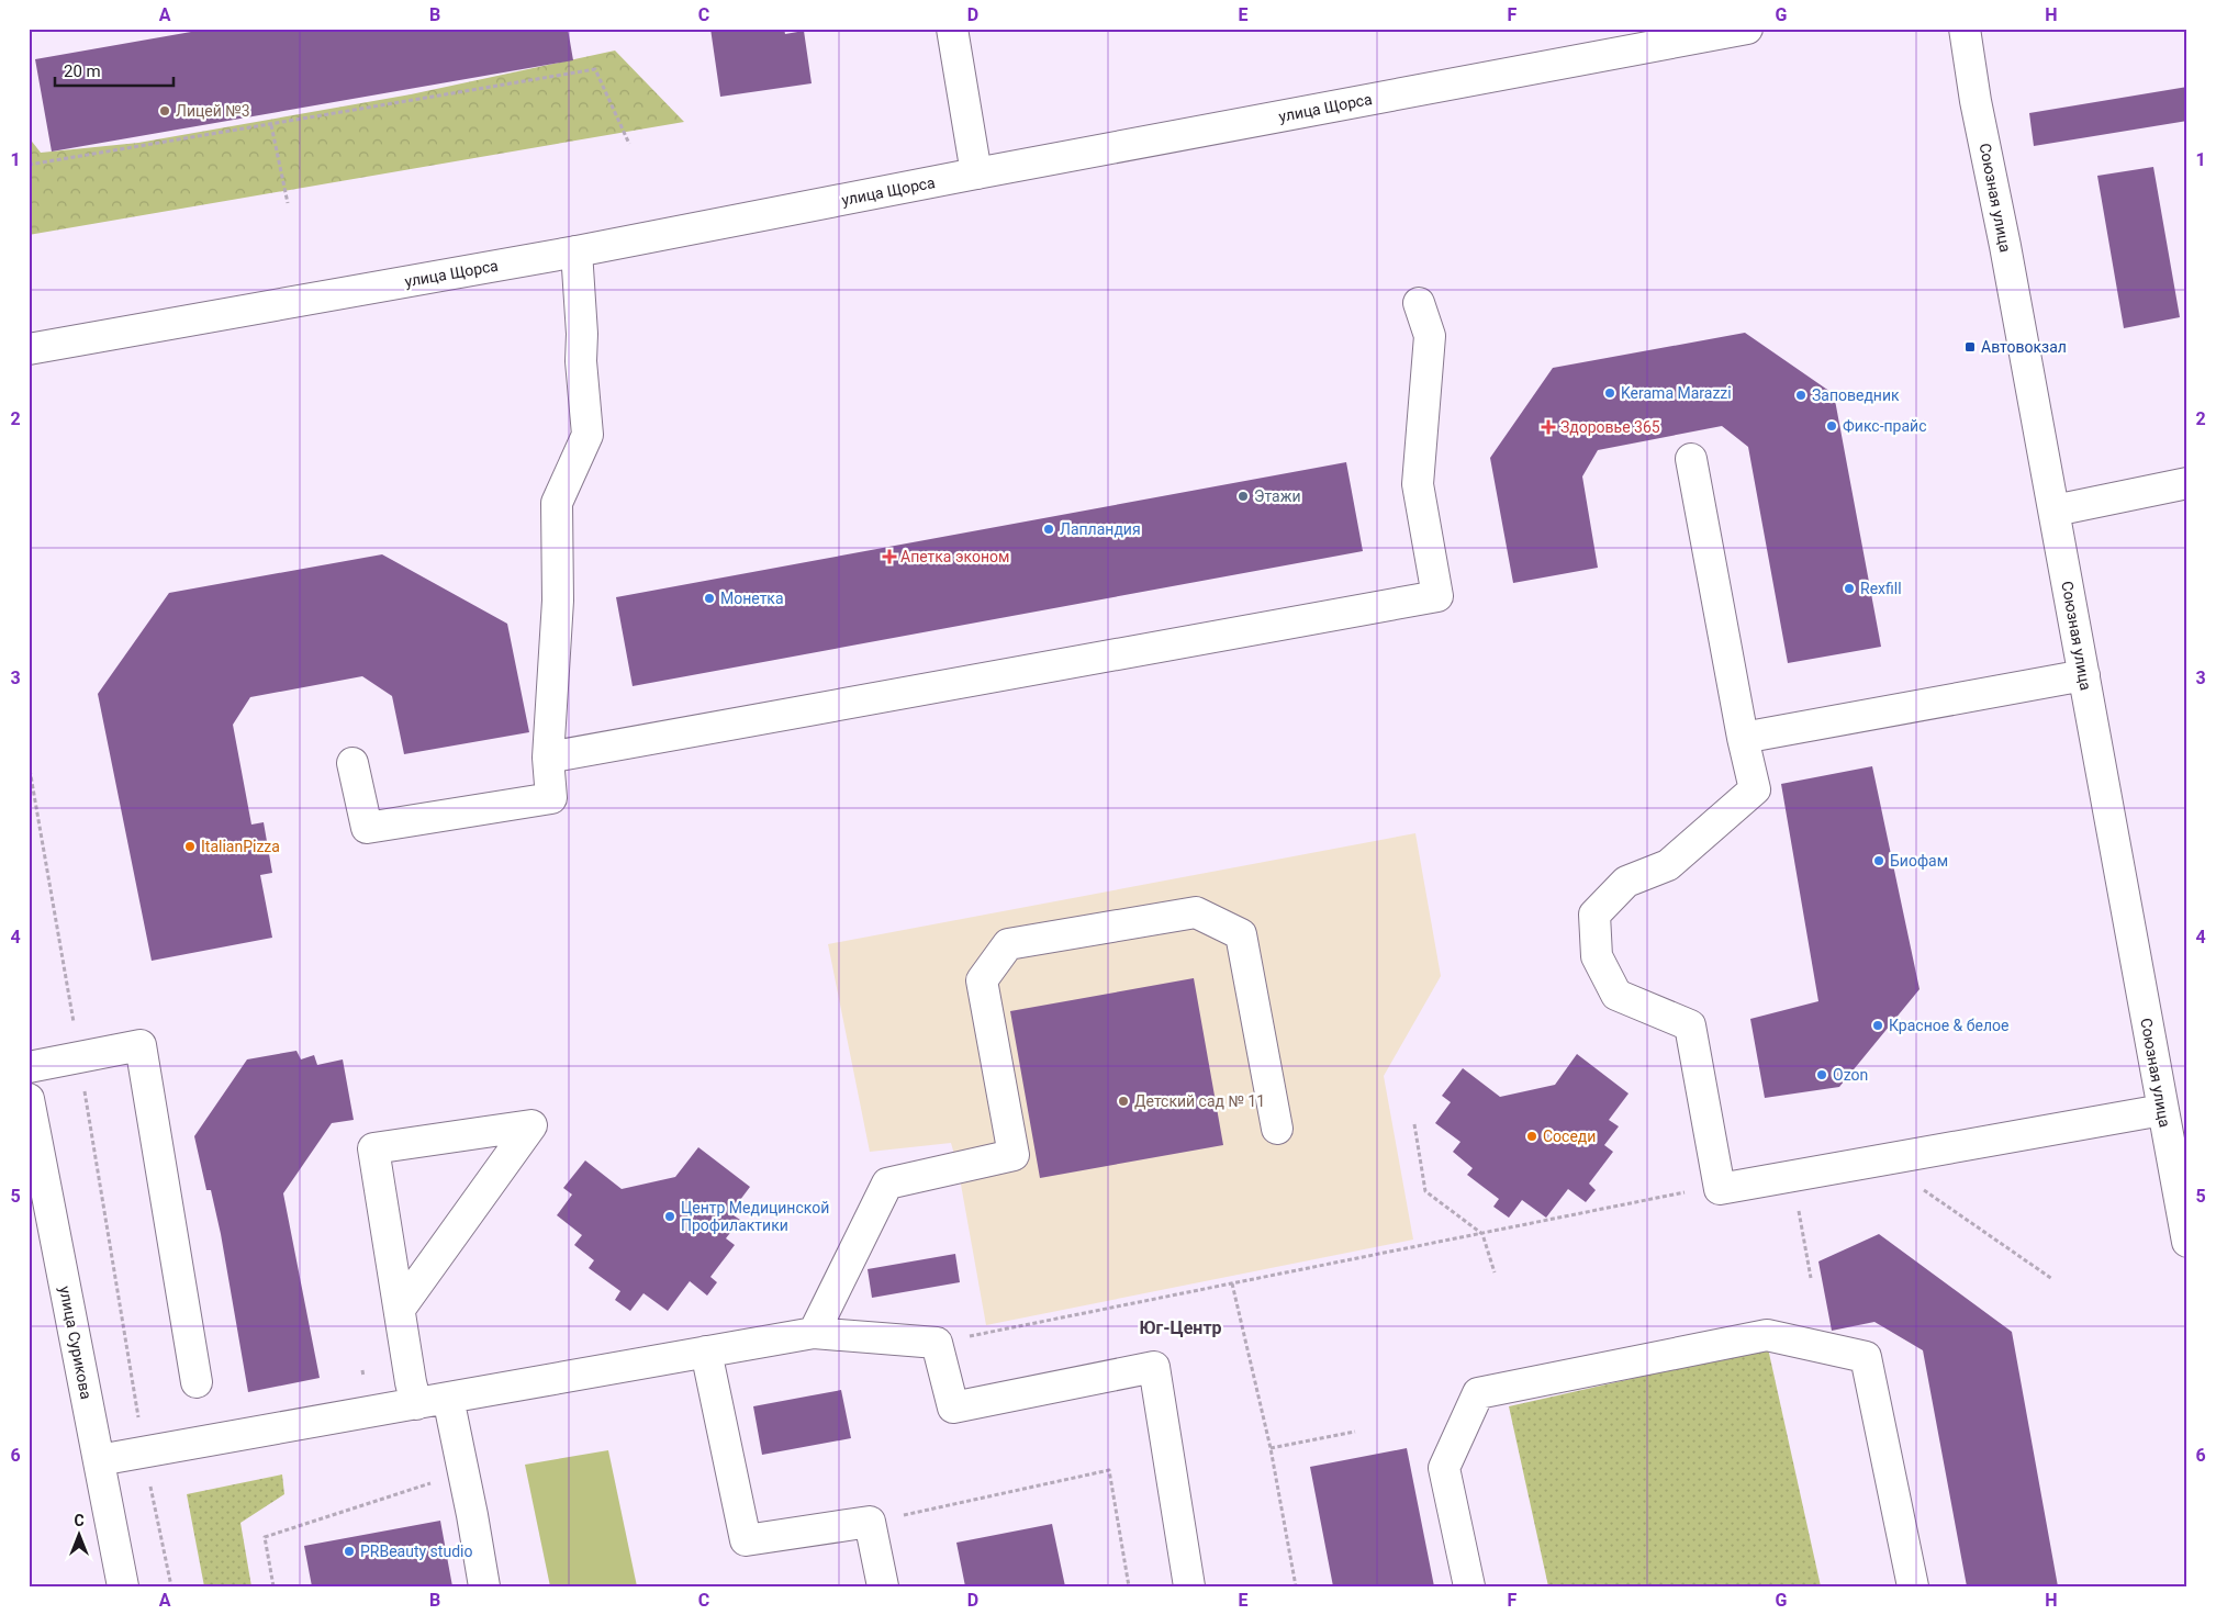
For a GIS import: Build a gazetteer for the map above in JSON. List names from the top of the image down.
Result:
{
  "streets": {
    "main road": ["улица Щорса", "Союзная улица", "улица Сурикова"]
  },
  "districts": ["Юг-Центр"],
  "places": {
    "other": [
      "Лицей №3",
      "Kerama Marazzi",
      "Заповедник",
      "Фикс-прайс",
      "Этажи",
      "Лапландия",
      "Rexfill",
      "Монетка",
      "ItalianPizza",
      "Биофам",
      "Красное & белое",
      "Ozon",
      "Детский сад № 11",
      "Соседи",
      "Центр Медицинской Профилактики",
      "PRBeauty studio"
    ],
    "transit": ["Автовокзал"],
    "health": ["Здоровье 365", "Апетка эконом"]
  },
  "scale_bar": "20 m",
  "north": "top",
  "grid": {
    "columns": [
      "A",
      "B",
      "C",
      "D",
      "E",
      "F",
      "G",
      "H"
    ],
    "rows": [
      "1",
      "2",
      "3",
      "4",
      "5",
      "6"
    ]
  }
}
